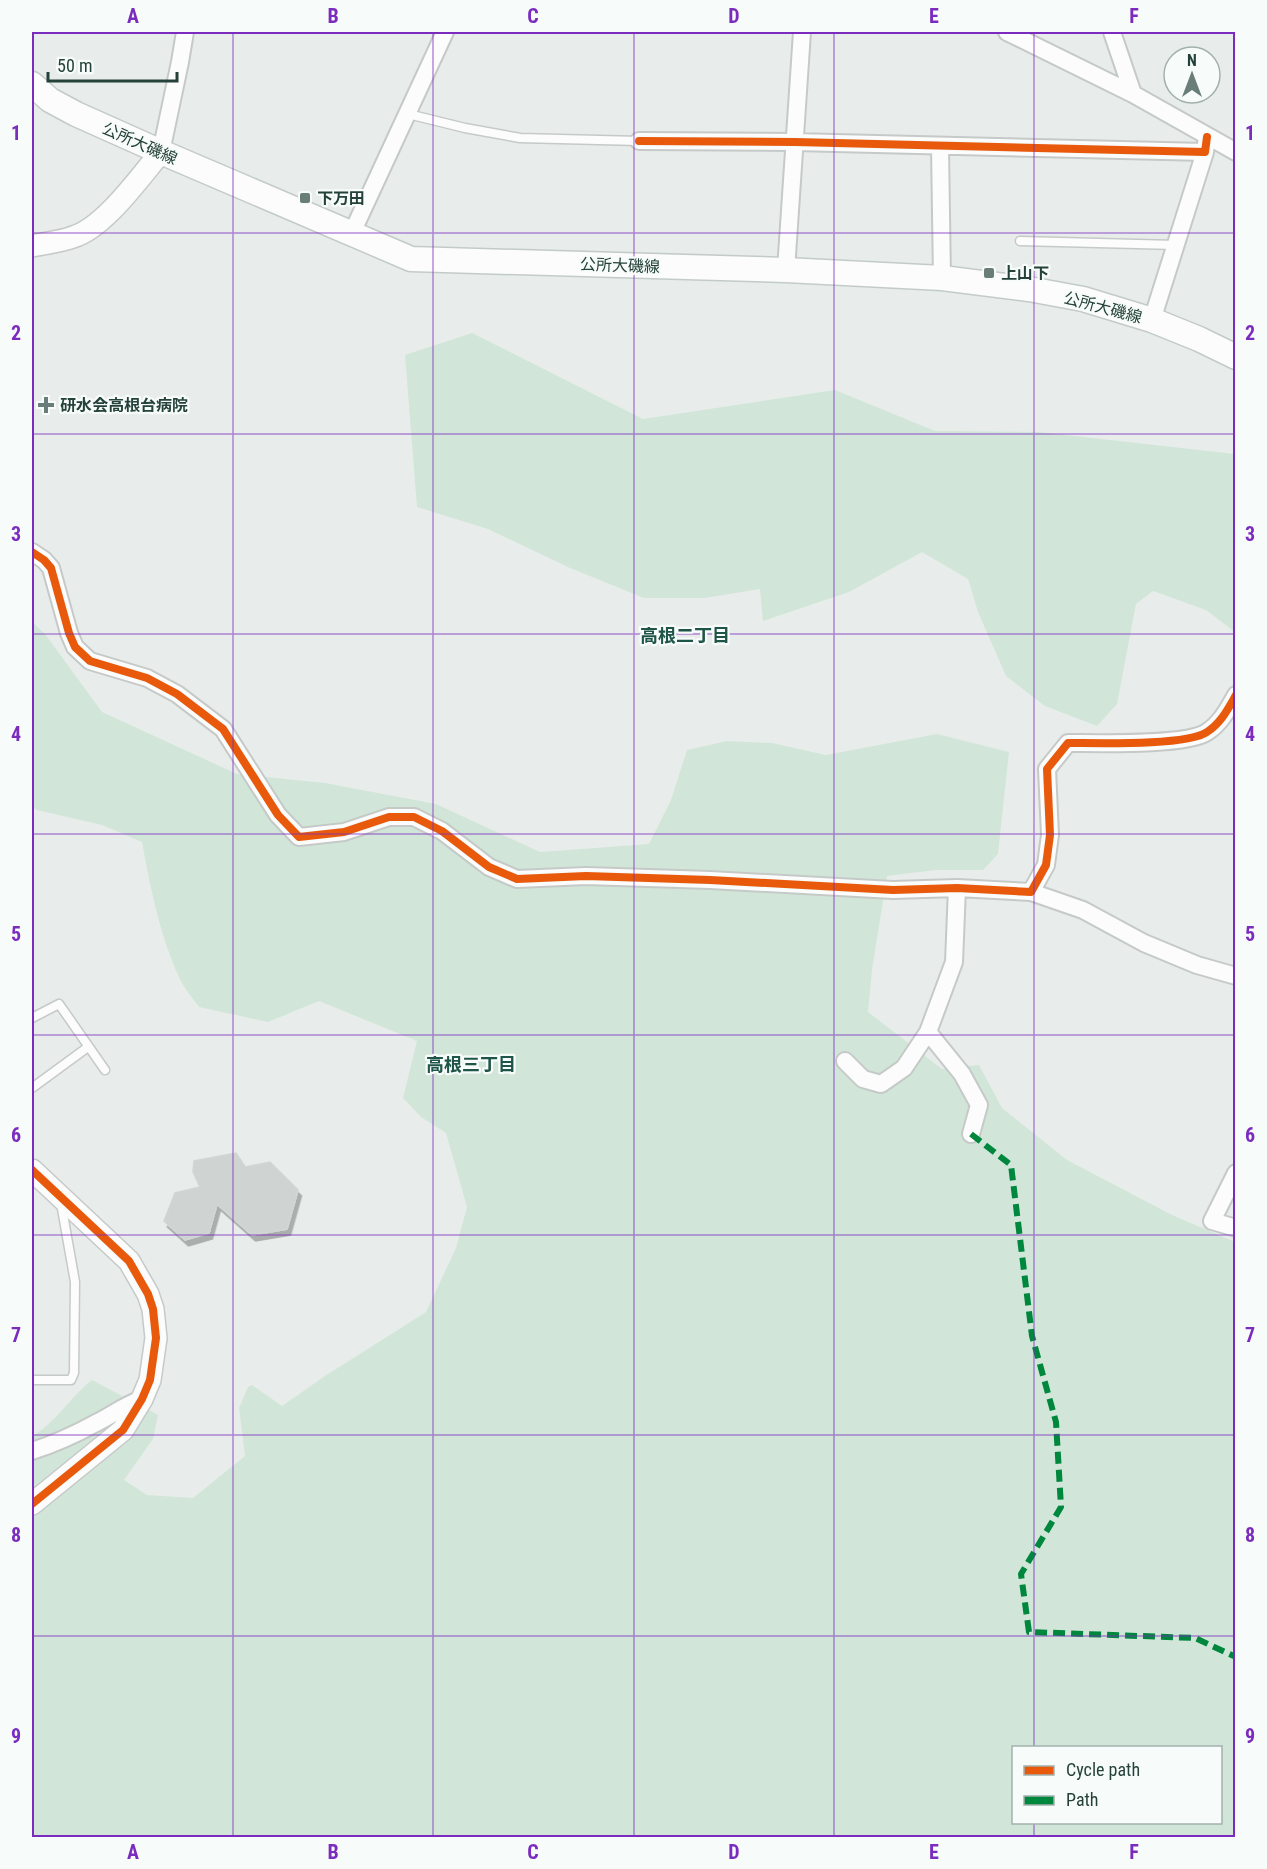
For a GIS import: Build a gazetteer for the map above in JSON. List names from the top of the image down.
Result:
{
  "streets": {
    "main road": ["公所大磯線"]
  },
  "districts": ["高根二丁目", "高根三丁目"],
  "places": {
    "transit": ["下万田", "上山下"],
    "health": ["研水会高根台病院"]
  },
  "legend": ["Cycle path", "Path"],
  "scale_bar": "50 m",
  "north": "top",
  "grid": {
    "columns": [
      "A",
      "B",
      "C",
      "D",
      "E",
      "F"
    ],
    "rows": [
      "1",
      "2",
      "3",
      "4",
      "5",
      "6",
      "7",
      "8",
      "9"
    ]
  }
}
